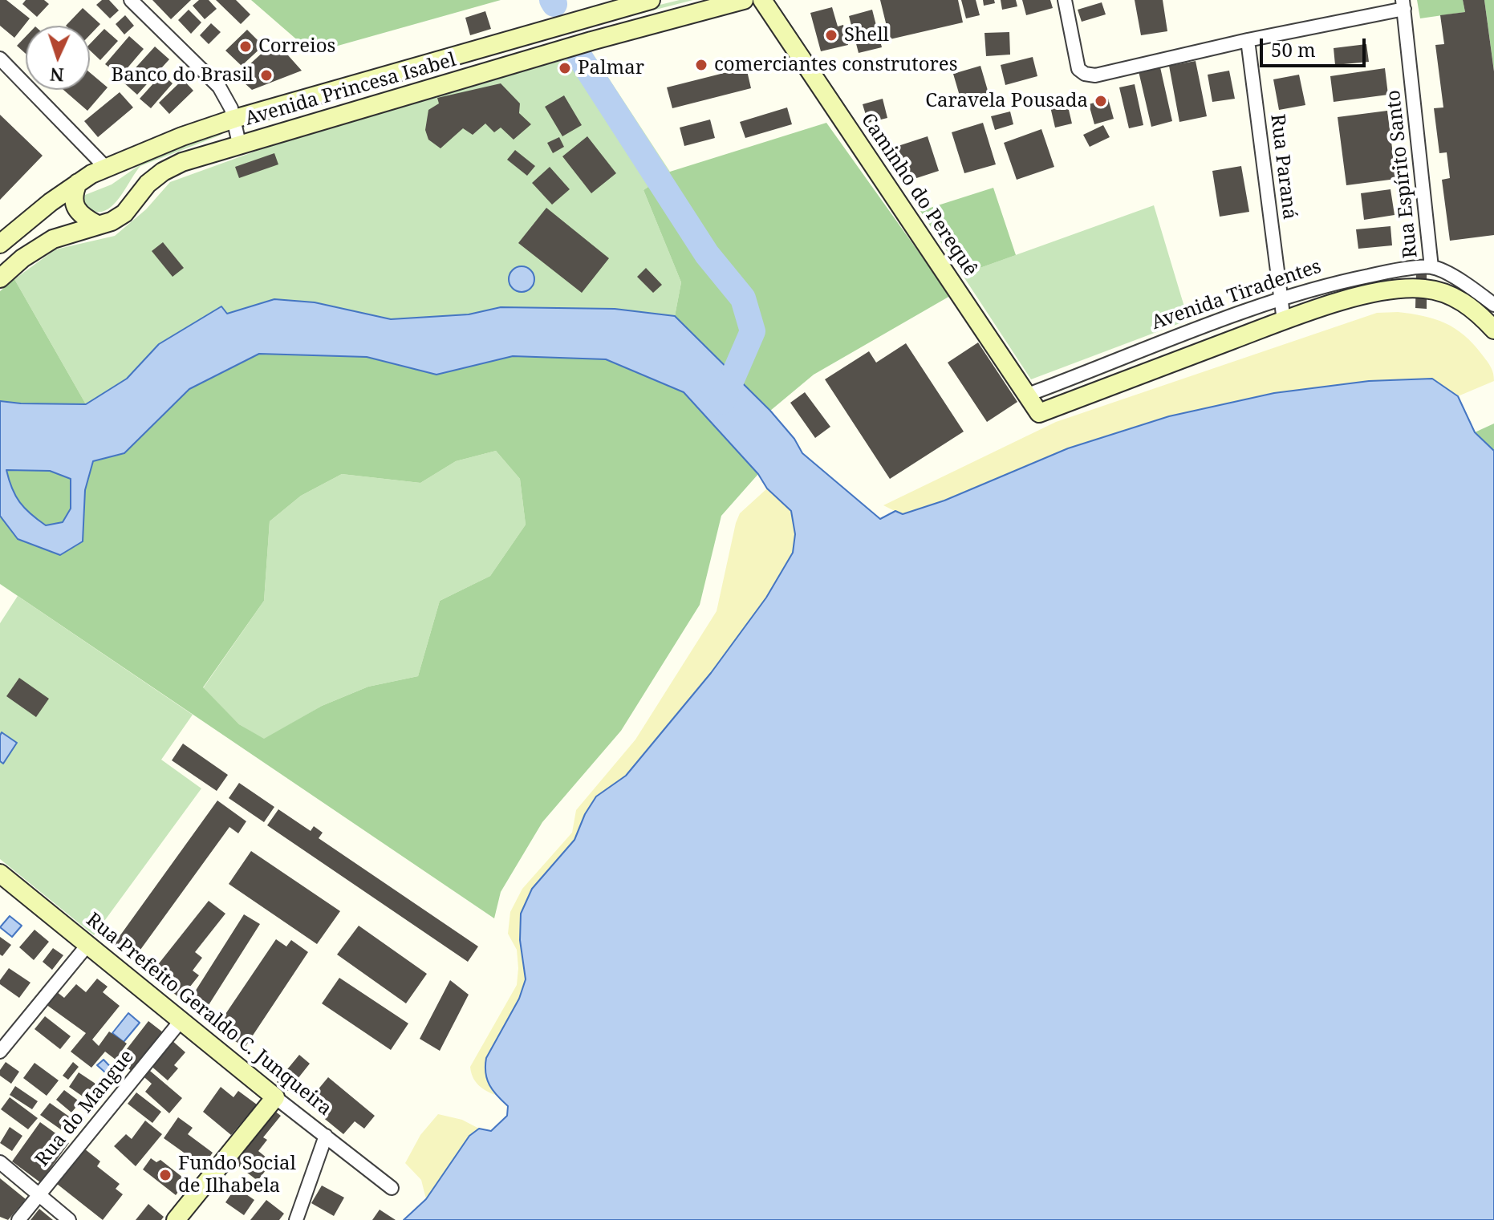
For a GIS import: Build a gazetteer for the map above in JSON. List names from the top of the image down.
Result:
{
  "streets": {
    "main road": [
      "Avenida Princesa Isabel",
      "Caminho do Perequê",
      "Avenida Tiradentes",
      "Rua Prefeito Geraldo C. Junqueira"
    ],
    "street": ["Rua Paraná", "Rua Espírito Santo", "Rua do Mangue"]
  },
  "crossings": [
    ["Rua Paraná", "Avenida Tiradentes"],
    ["Rua Espírito Santo", "Avenida Tiradentes"],
    ["Caminho do Perequê", "Avenida Tiradentes"],
    ["Rua Prefeito Geraldo C. Junqueira", "Rua do Mangue"]
  ],
  "places": [
    "Shell",
    "Correios",
    "comerciantes construtores",
    "Palmar",
    "Banco do Brasil",
    "Caravela Pousada",
    "Fundo Social de Ilhabela"
  ],
  "scale_bar": "50 m",
  "north": "bottom"
}
